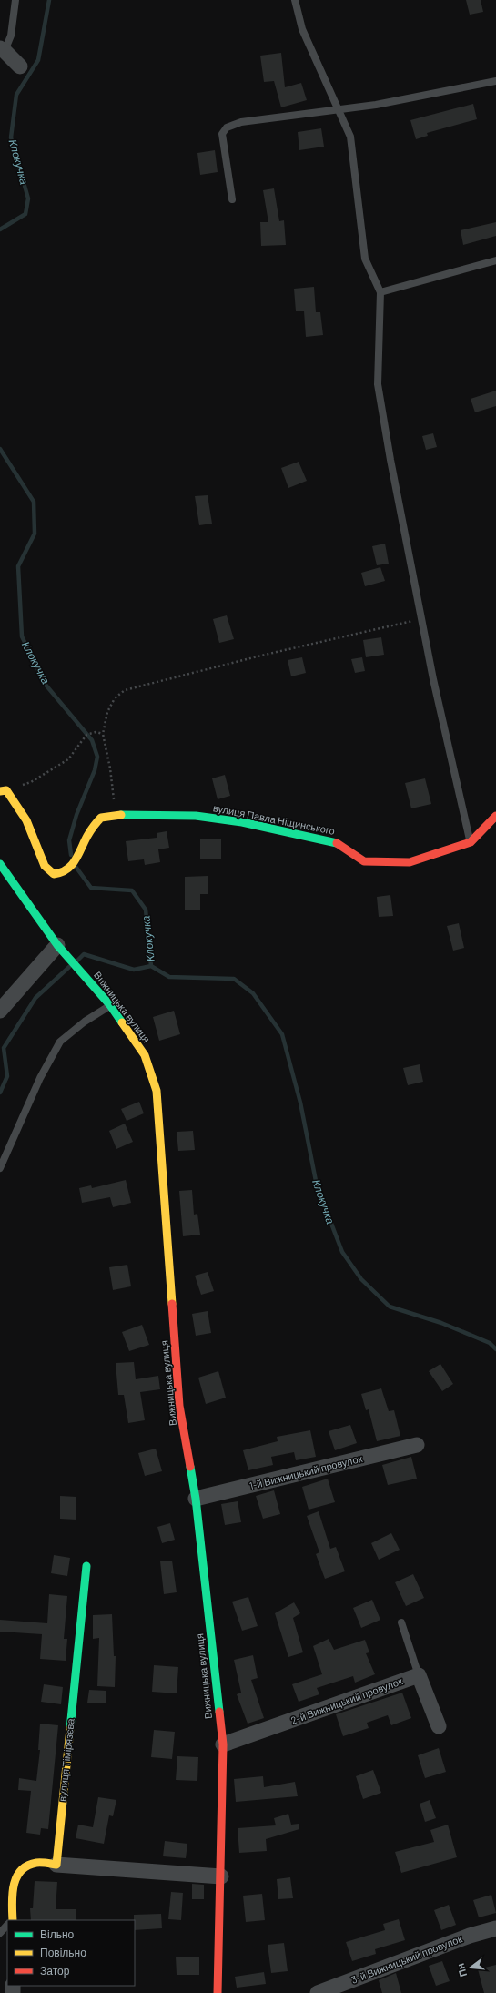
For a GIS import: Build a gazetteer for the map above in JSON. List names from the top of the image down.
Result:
{
  "streets": {
    "street": [
      "вулиця Павла Ніщинського",
      "Вижницька вулиця",
      "1-й Вижницький провулок",
      "2-й Вижницький провулок",
      "вулиця Тімірязєва",
      "3-й Вижницький провулок"
    ]
  },
  "crossings": [
    ["Вижницька вулиця", "1-й Вижницький провулок"],
    ["Вижницька вулиця", "2-й Вижницький провулок"]
  ],
  "water": ["Клокучка"],
  "legend": ["Вільно", "Повільно", "Затор"],
  "north": "left"
}
